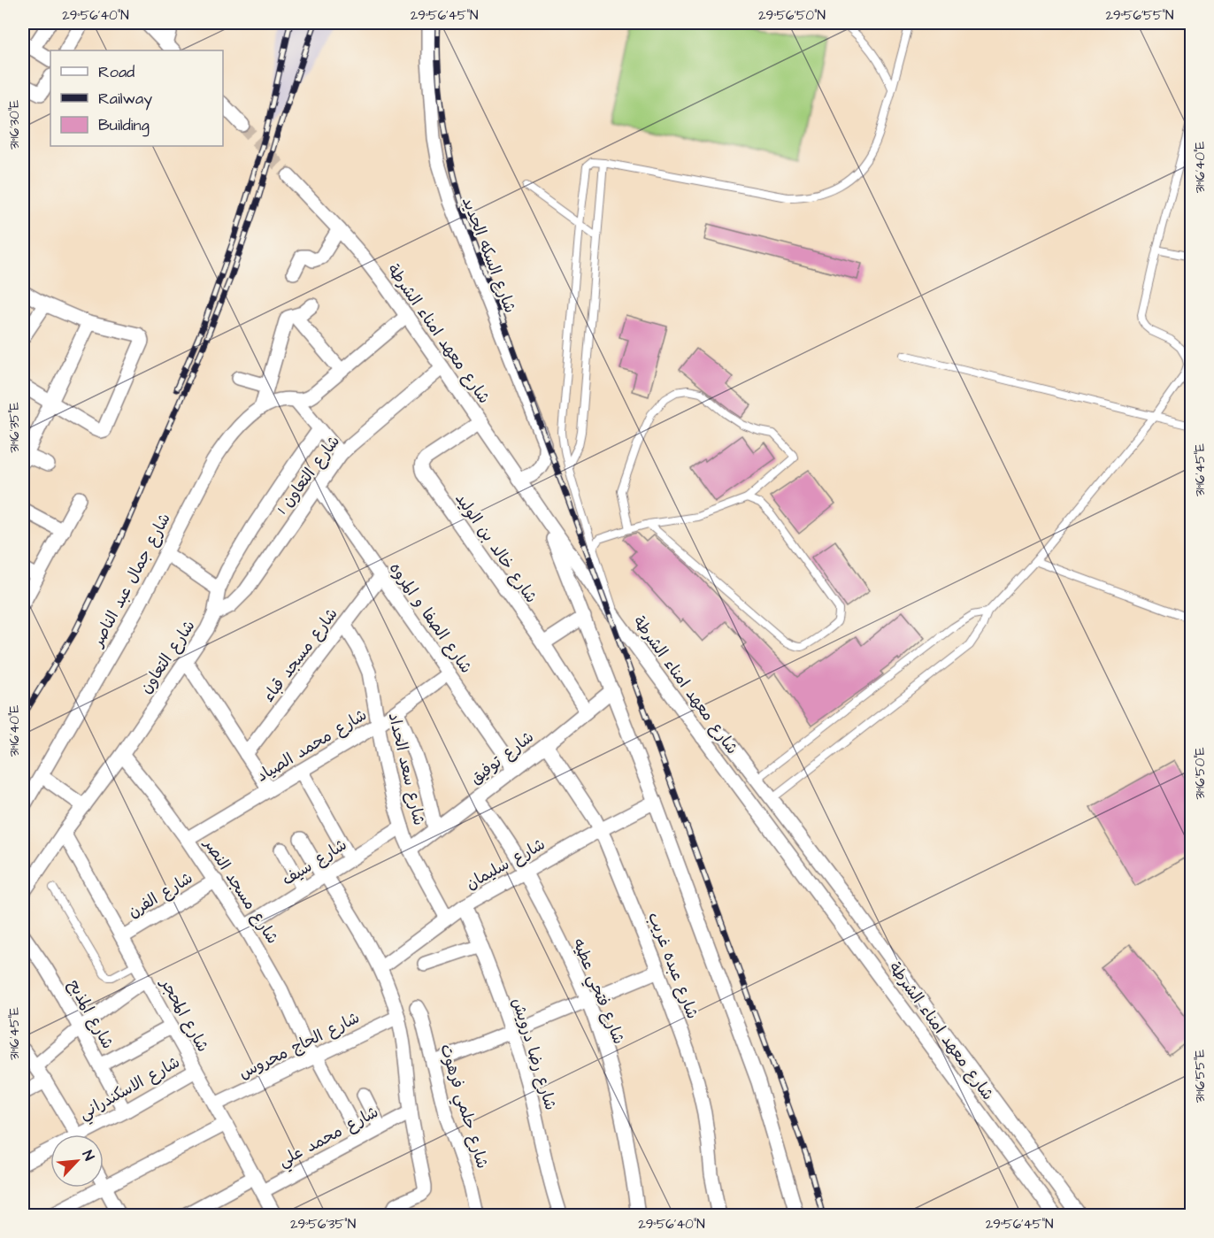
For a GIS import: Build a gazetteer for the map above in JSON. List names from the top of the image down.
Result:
{
  "streets": {
    "street": [
      "شارع السكه الحديد",
      "شارع معهد امناء الشرطة",
      "شارع التعاون 1",
      "شارع خالد بن الوليد",
      "شارع جمال عبد الناصر",
      "شارع الصفا و المروه",
      "شارع مسجد قباء",
      "شارع التعاون",
      "شارع محمد الصياد",
      "شارع توفيق",
      "شارع سعد الحداد",
      "شارع سيف",
      "شارع سليمان",
      "شارع مسجد النصر",
      "شارع الفرن",
      "شارع عبده غريب",
      "شارع فتحي عطيه",
      "شارع المذبح",
      "شارع المحجر",
      "شارع الحاج محروس",
      "شارع رضا درويش",
      "شارع الاسكندراني",
      "شارع حلمي فرهوت",
      "شارع محمد علي"
    ]
  },
  "crossings": [
    ["شارع السكه الحديد", "شارع معهد امناء الشرطة"],
    ["شارع معهد امناء الشرطة", "شارع التعاون 1"],
    ["شارع معهد امناء الشرطة", "شارع خالد بن الوليد"],
    ["شارع معهد امناء الشرطة", "شارع جمال عبد الناصر"],
    ["شارع التعاون 1", "شارع الصفا و المروه"],
    ["شارع التعاون 1", "شارع التعاون"],
    ["شارع خالد بن الوليد", "شارع توفيق"],
    ["شارع الصفا و المروه", "شارع مسجد قباء"],
    ["شارع الصفا و المروه", "شارع محمد الصياد"],
    ["شارع الصفا و المروه", "شارع توفيق"],
    ["شارع مسجد قباء", "شارع سعد الحداد"],
    ["شارع التعاون", "شارع مسجد النصر"],
    ["شارع التعاون", "شارع المحجر"],
    ["شارع محمد الصياد", "شارع سعد الحداد"],
    ["شارع محمد الصياد", "شارع مسجد النصر"],
    ["شارع توفيق", "شارع سعد الحداد"],
    ["شارع توفيق", "شارع عبده غريب"],
    ["شارع توفيق", "شارع فتحي عطيه"],
    ["شارع سعد الحداد", "شارع سيف"],
    ["شارع سعد الحداد", "شارع سليمان"],
    ["شارع سيف", "شارع مسجد النصر"],
    ["شارع سليمان", "شارع عبده غريب"],
    ["شارع سليمان", "شارع فتحي عطيه"],
    ["شارع سليمان", "شارع رضا درويش"],
    ["شارع مسجد النصر", "شارع الفرن"],
    ["شارع مسجد النصر", "شارع الحاج محروس"],
    ["شارع مسجد النصر", "شارع محمد علي"],
    ["شارع الفرن", "شارع المحجر"],
    ["شارع المذبح", "شارع الاسكندراني"],
    ["شارع المحجر", "شارع الحاج محروس"],
    ["شارع المحجر", "شارع الاسكندراني"],
    ["شارع المحجر", "شارع محمد علي"]
  ],
  "legend": ["Road", "Railway", "Building"],
  "north": "top right",
  "coordinates": [
    "29°56'40\"N",
    "29°56'45\"N",
    "29°56'50\"N",
    "29°56'55\"N",
    "31°16'30\"E",
    "31°16'40\"E",
    "31°16'35\"E",
    "31°16'45\"E",
    "31°16'50\"E",
    "31°16'55\"E",
    "29°56'35\"N"
  ]
}
